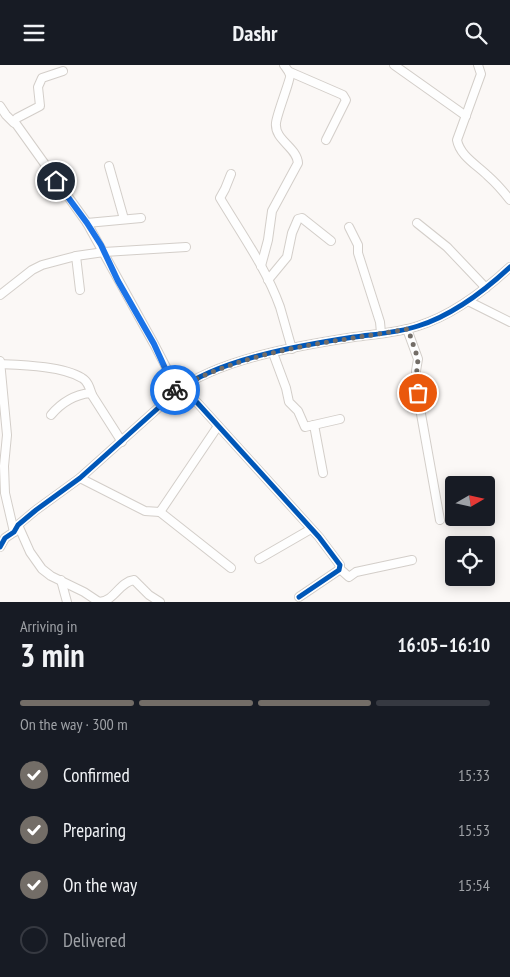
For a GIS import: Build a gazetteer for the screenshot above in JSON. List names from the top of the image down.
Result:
{
  "north": "right",
  "page": {
    "header": "Dashr",
    "heading": ["3 min", "Arriving in", "16:05–16:10"],
    "bar": "On the way · 300 m",
    "list": [
      ["Confirmed", "15:33"],
      ["Preparing", "15:53"],
      ["On the way", "15:54"],
      "Delivered"
    ]
  }
}
